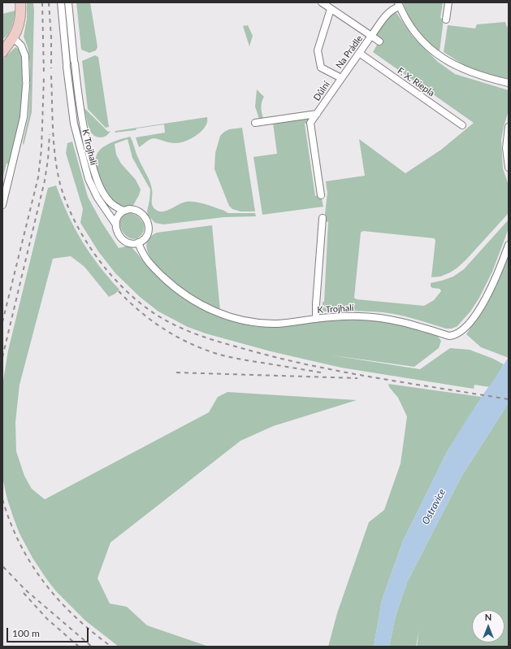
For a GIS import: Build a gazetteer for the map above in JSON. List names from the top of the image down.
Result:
{
  "streets": {
    "street": [
      "Na Prádle",
      "F. X. Riepla",
      "Důlní",
      "K Trojhalí"
    ]
  },
  "crossings": [
    ["Na Prádle", "F. X. Riepla"],
    ["Na Prádle", "Důlní"]
  ],
  "water": ["Ostravice"],
  "scale_bar": "100 m",
  "north": "top"
}
